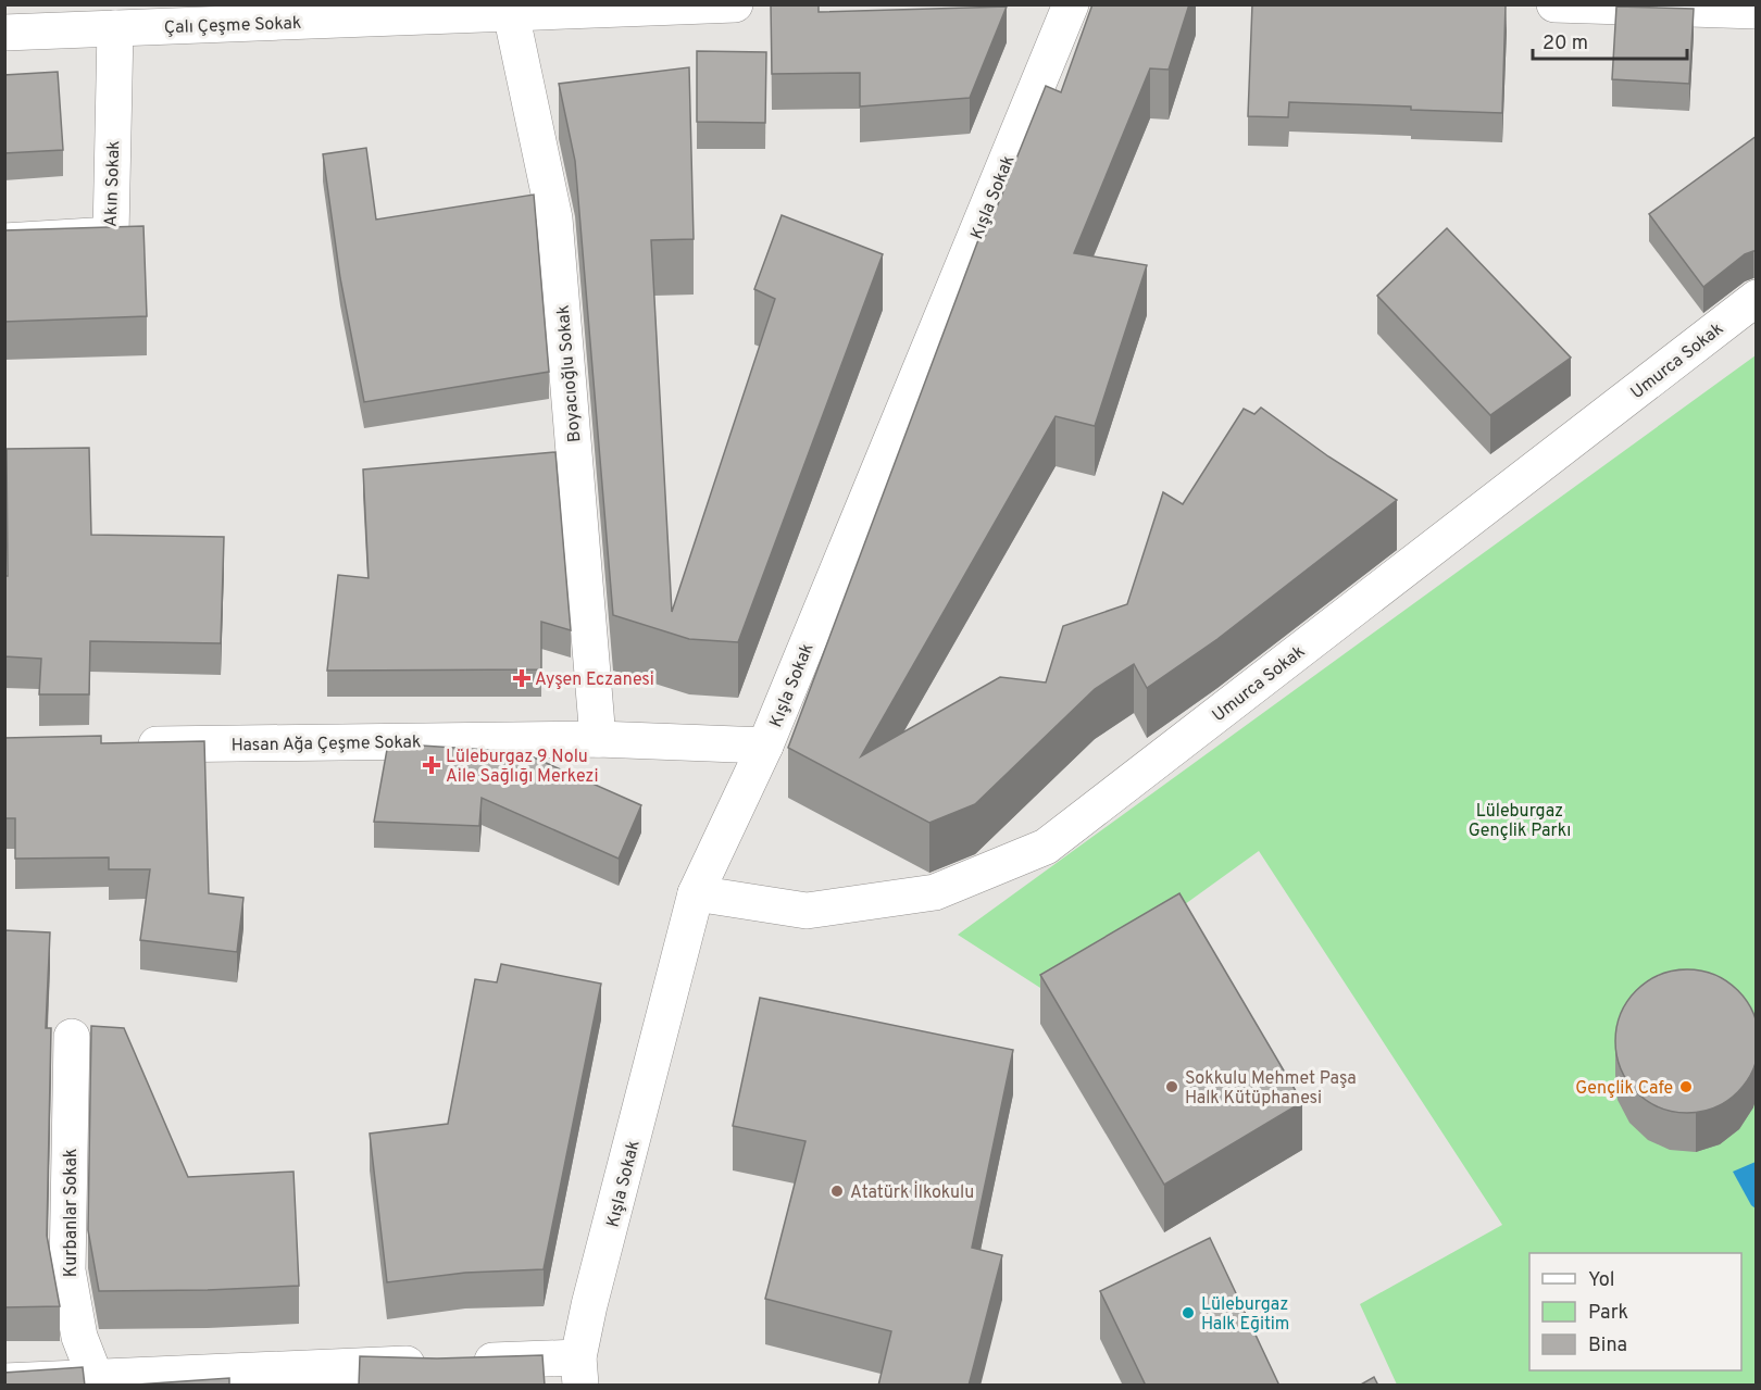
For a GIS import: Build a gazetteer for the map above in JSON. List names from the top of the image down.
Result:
{
  "streets": {
    "street": [
      "Çalı Çeşme Sokak",
      "Akın Sokak",
      "Kışla Sokak",
      "Umurca Sokak",
      "Boyacıoğlu Sokak",
      "Hasan Ağa Çeşme Sokak",
      "Kurbanlar Sokak"
    ]
  },
  "crossings": [
    ["Çalı Çeşme Sokak", "Akın Sokak"],
    ["Çalı Çeşme Sokak", "Boyacıoğlu Sokak"],
    ["Kışla Sokak", "Umurca Sokak"],
    ["Kışla Sokak", "Hasan Ağa Çeşme Sokak"],
    ["Boyacıoğlu Sokak", "Hasan Ağa Çeşme Sokak"]
  ],
  "parks": ["Lüleburgaz Gençlik Parkı"],
  "places": {
    "health": ["Ayşen Eczanesi", "Lüleburgaz 9 Nolu Aile Sağlığı Merkezi"],
    "other": [
      "Sokkulu Mehmet Paşa Halk Kütüphanesi",
      "Gençlik Cafe",
      "Atatürk İlkokulu",
      "Lüleburgaz Halk Eğitim"
    ]
  },
  "legend": ["Yol", "Park", "Bina"],
  "scale_bar": "20 m"
}
